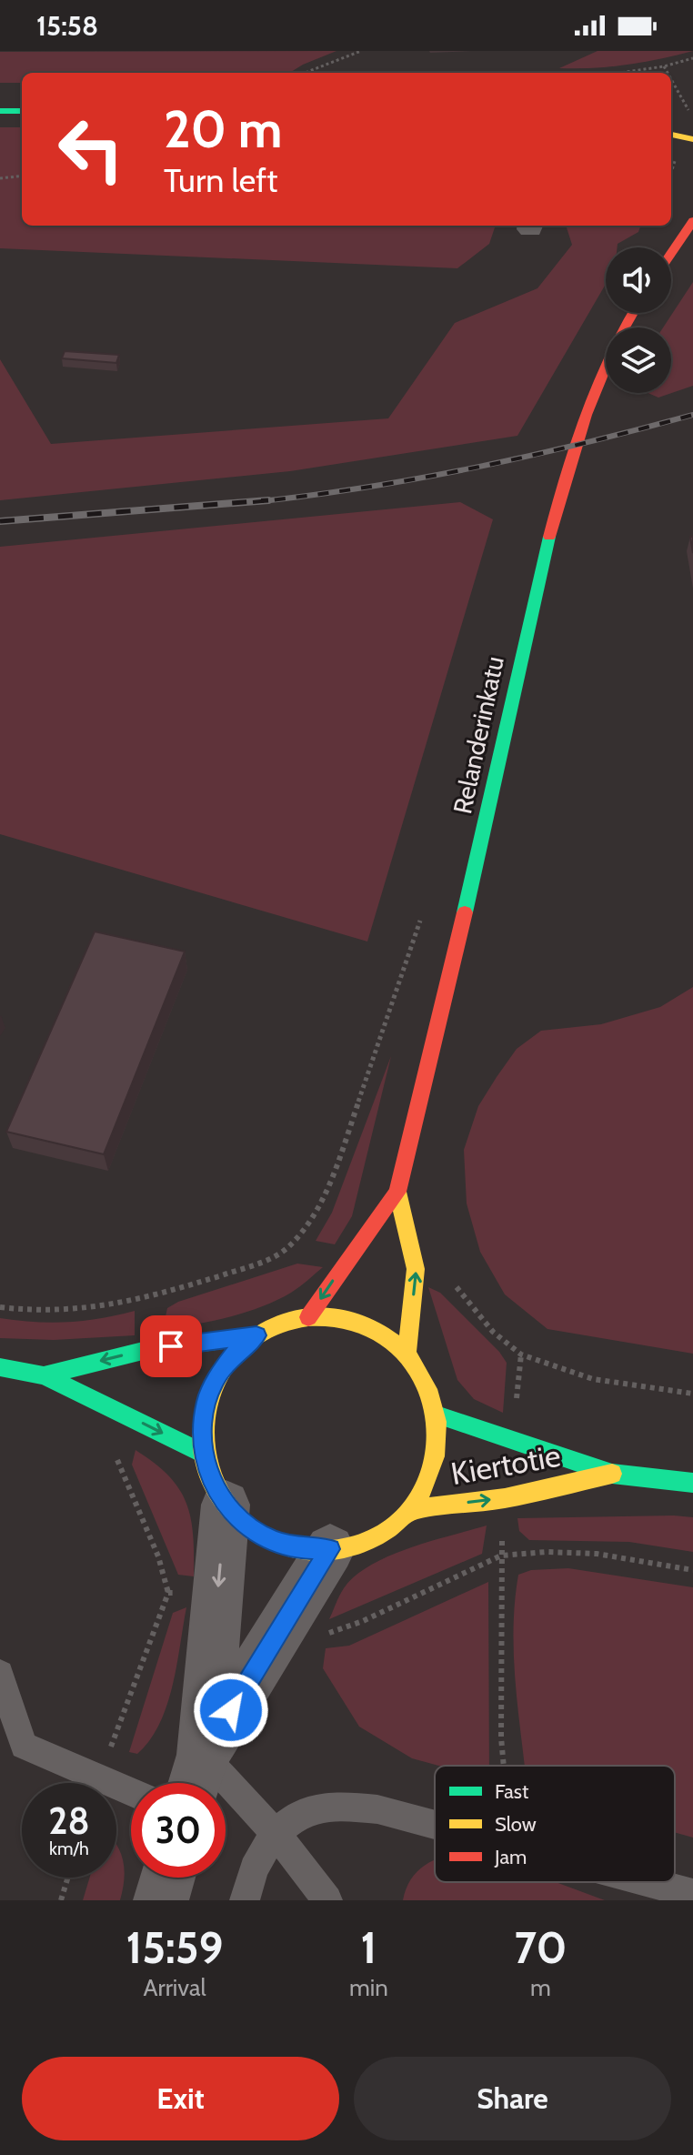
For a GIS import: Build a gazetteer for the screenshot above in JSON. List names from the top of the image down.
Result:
{
  "streets": {
    "main road": ["Relanderinkatu", "Kiertotie"]
  },
  "crossings": [
    ["Relanderinkatu", "Kiertotie"]
  ],
  "legend": ["Fast", "Slow", "Jam"],
  "page": {
    "status": "15:58",
    "turn": ["20 m", "Turn left"],
    "speed": "28 km/h",
    "limit": "30",
    "eta": [
      "15:59",
      "Arrival",
      "1",
      "min",
      "70",
      "m"
    ],
    "buttons": ["Exit", "Share"]
  }
}
